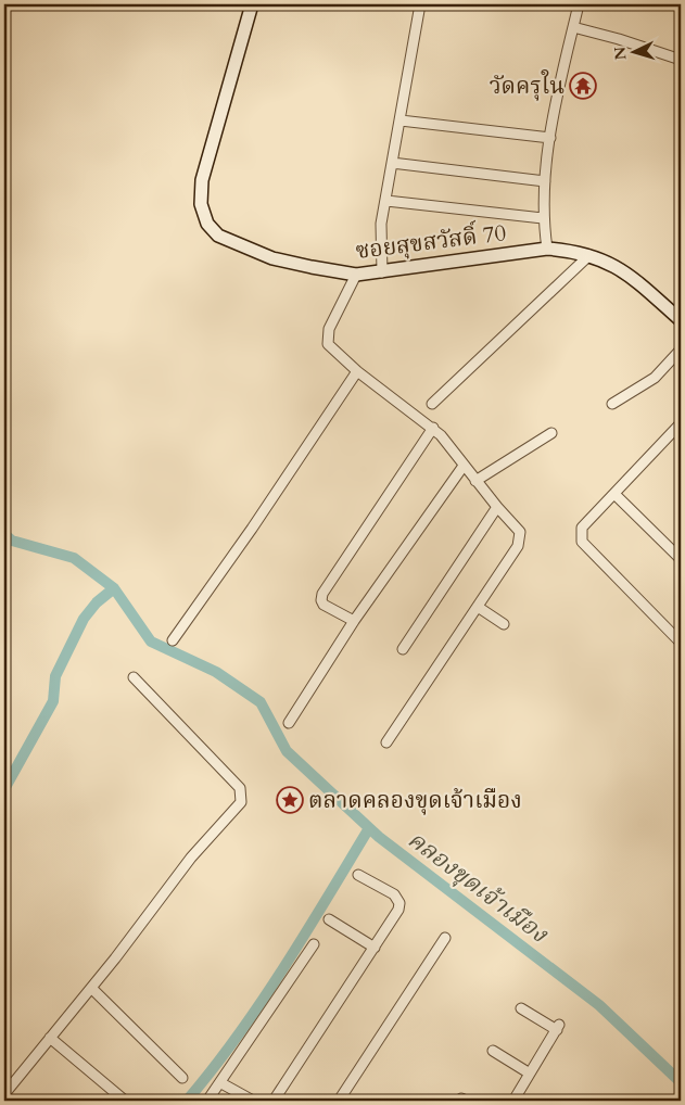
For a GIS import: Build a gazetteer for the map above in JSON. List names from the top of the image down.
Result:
{
  "streets": {
    "street": ["ซอยสุขสวัสดิ์ 70"]
  },
  "water": ["คลองขุดเจ้าเมือง"],
  "places": {
    "temple": ["วัดครุใน"],
    "place": ["ตลาดคลองขุดเจ้าเมือง"]
  },
  "north": "left"
}
